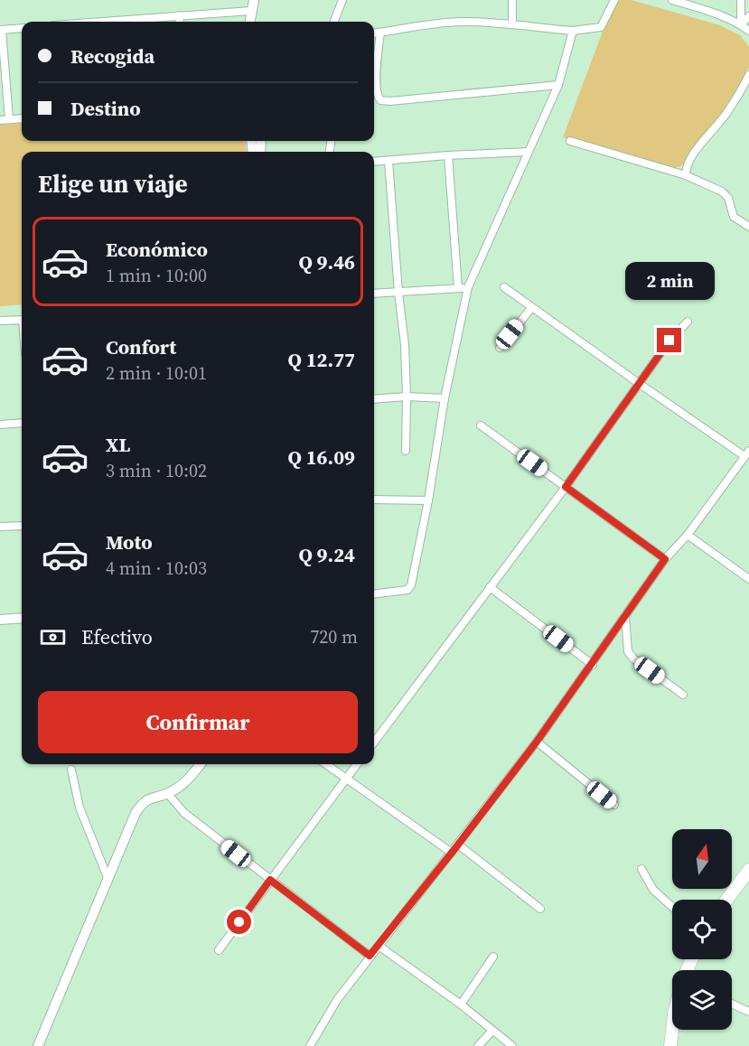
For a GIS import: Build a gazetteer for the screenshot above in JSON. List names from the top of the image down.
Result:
{
  "north": "top",
  "page": {
    "banner": ["Recogida", "Destino"],
    "heading": "Elige un viaje",
    "list": [
      {
        "name": "Económico",
        "note": "1 min · 10:00",
        "value": "Q 9.46"
      },
      {
        "name": "Confort",
        "note": "2 min · 10:01",
        "value": "Q 12.77"
      },
      {
        "name": "XL",
        "note": "3 min · 10:02",
        "value": "Q 16.09"
      },
      {
        "name": "Moto",
        "note": "4 min · 10:03",
        "value": "Q 9.24"
      }
    ],
    "bubble": "2 min",
    "pay": ["Efectivo", "720 m"],
    "buttons": "Confirmar"
  }
}
